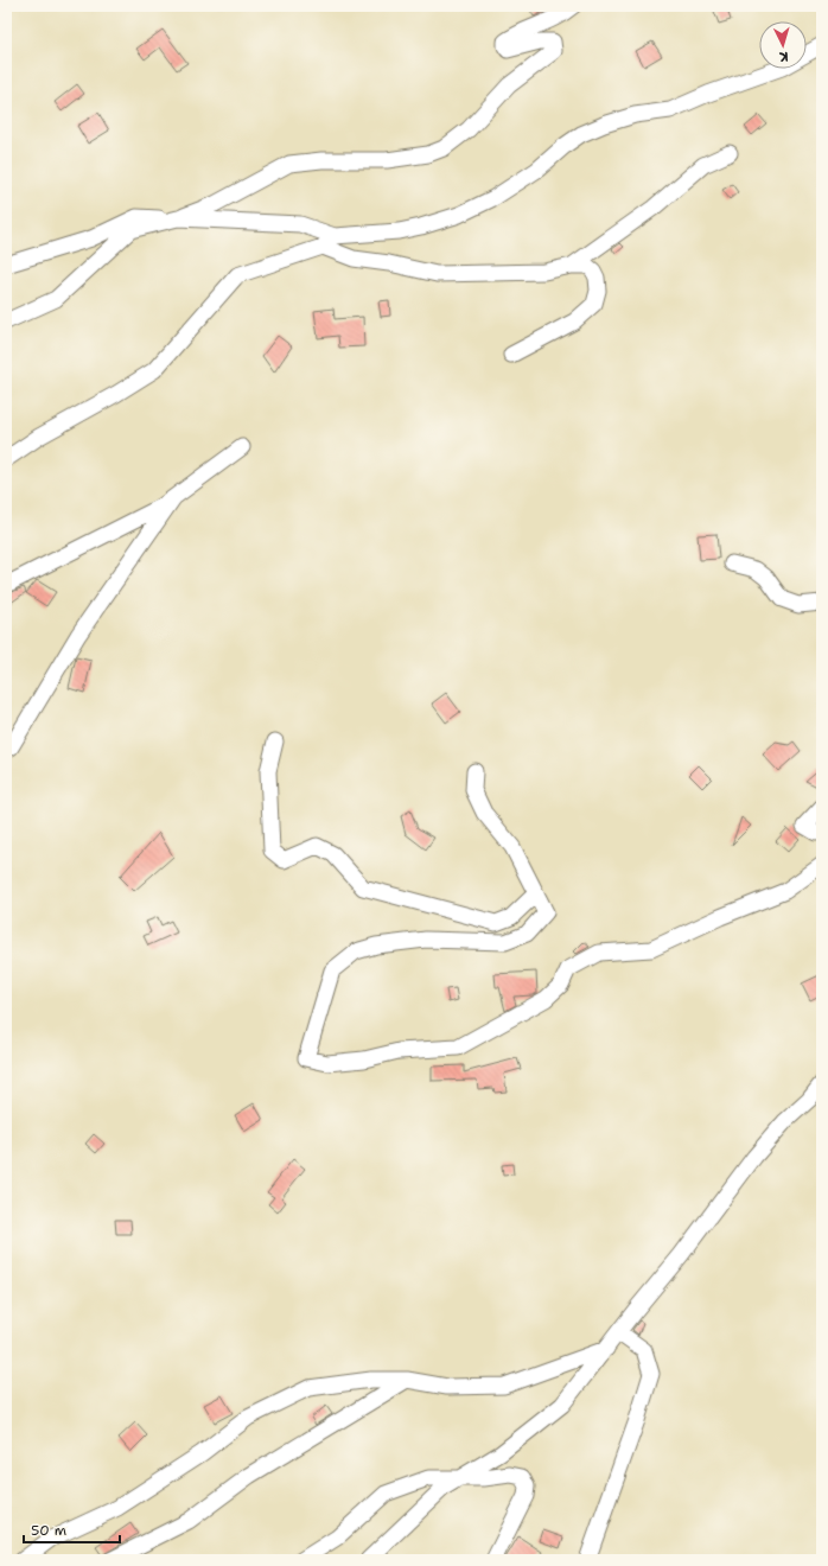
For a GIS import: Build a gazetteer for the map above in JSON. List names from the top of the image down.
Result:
{
  "scale_bar": "50 m",
  "north": "bottom"
}
